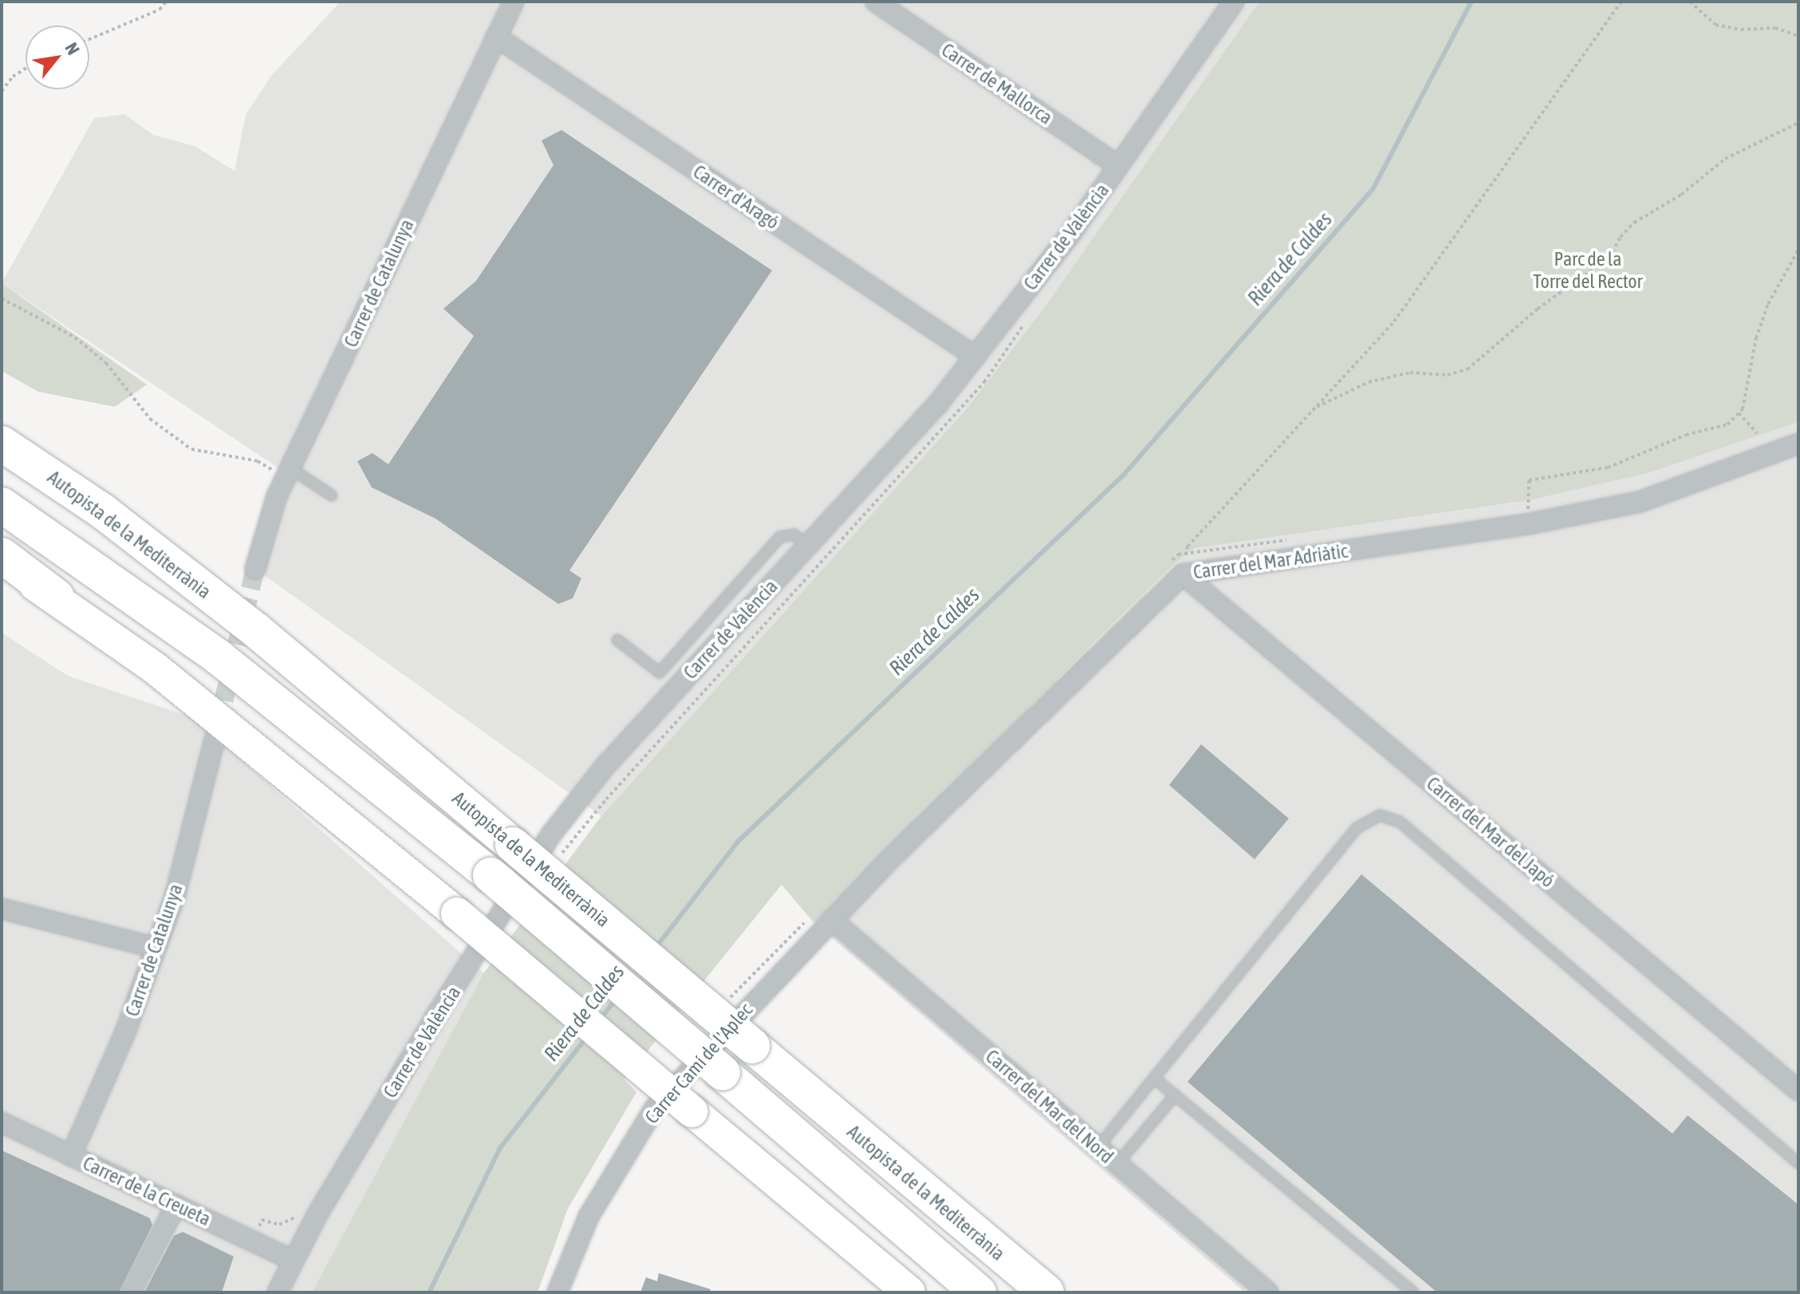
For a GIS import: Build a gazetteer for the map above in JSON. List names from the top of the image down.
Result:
{
  "streets": {
    "highway": ["Autopista de la Mediterrània"],
    "street": [
      "Carrer de Mallorca",
      "Carrer d'Aragó",
      "Carrer de València",
      "Carrer de Catalunya",
      "Carrer del Mar Adriàtic",
      "Carrer del Mar del Japó",
      "Carrer Camí de l'Aplec",
      "Carrer del Mar del Nord",
      "Carrer de la Creueta"
    ]
  },
  "crossings": [
    ["Carrer de Mallorca", "Carrer de València"],
    ["Carrer d'Aragó", "Carrer de València"],
    ["Carrer d'Aragó", "Carrer de Catalunya"],
    ["Carrer de València", "Carrer de la Creueta"],
    ["Carrer de Catalunya", "Carrer de la Creueta"],
    ["Carrer del Mar Adriàtic", "Carrer del Mar del Japó"],
    ["Carrer del Mar Adriàtic", "Carrer Camí de l'Aplec"],
    ["Carrer del Mar Adriàtic", "Carrer del Mar del Nord"],
    ["Carrer Camí de l'Aplec", "Carrer del Mar del Nord"]
  ],
  "water": ["Riera de Caldes"],
  "parks": ["Parc de la Torre del Rector"],
  "north": "top right"
}
